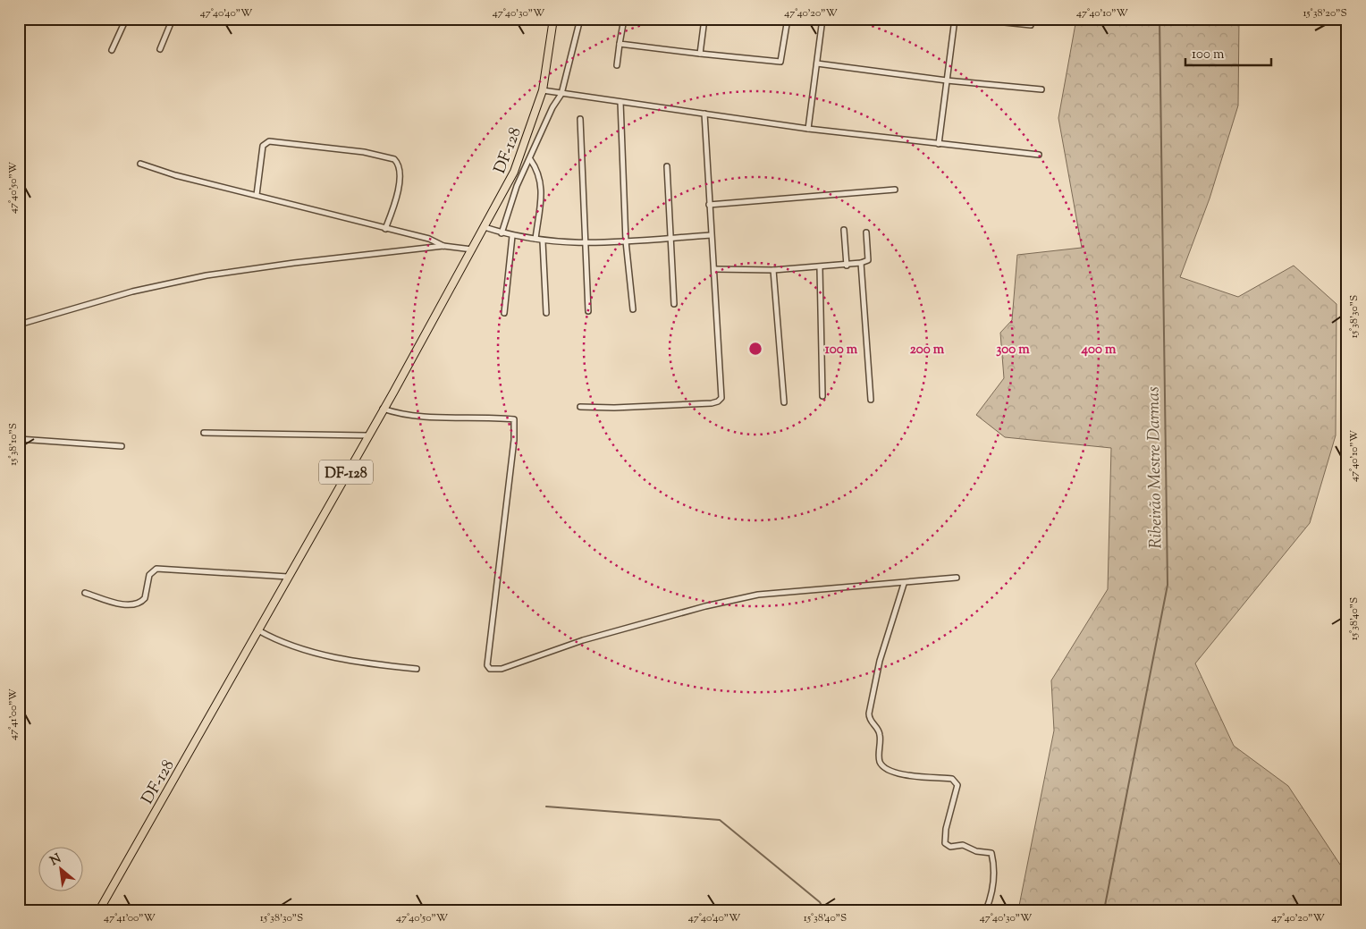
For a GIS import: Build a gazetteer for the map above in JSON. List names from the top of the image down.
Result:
{
  "streets": {
    "main road": ["DF-128"]
  },
  "water": ["Ribeirão Mestre Darmas"],
  "scale_bar": "100 m",
  "north": "top left",
  "coordinates": [
    "47°40'40\"W",
    "47°40'30\"W",
    "47°40'20\"W",
    "47°40'10\"W",
    "15°38'20\"S",
    "47°40'50\"W",
    "15°38'30\"S",
    "15°38'10\"S",
    "15°38'40\"S",
    "47°41'00\"W"
  ],
  "rings": [
    "100 m",
    "200 m",
    "300 m",
    "400 m"
  ]
}
